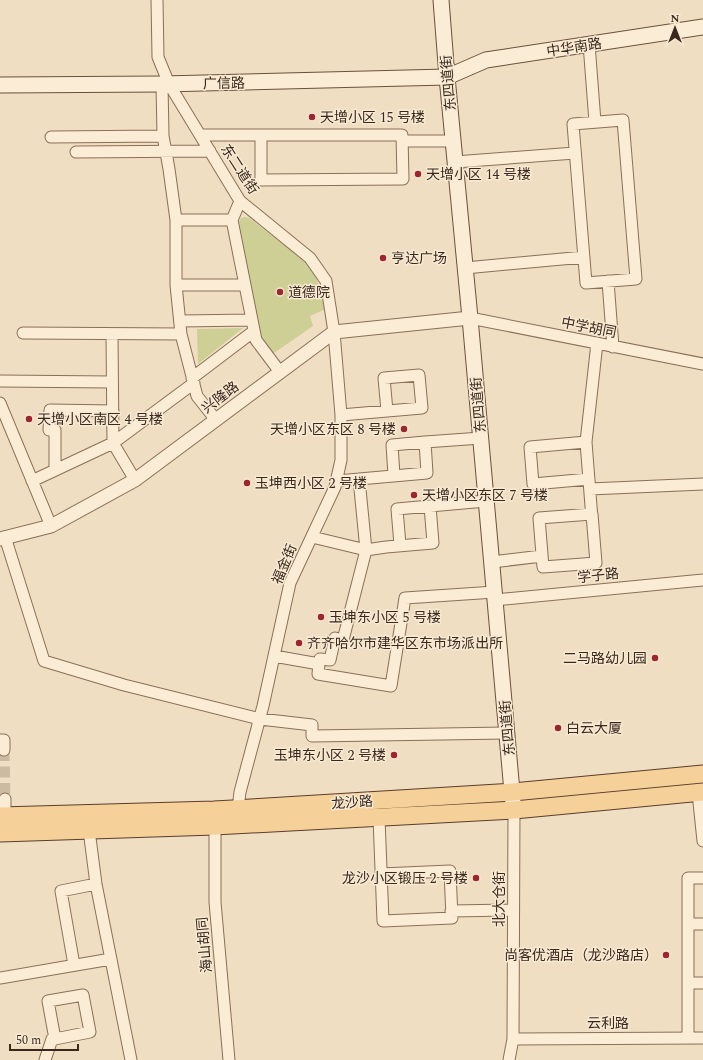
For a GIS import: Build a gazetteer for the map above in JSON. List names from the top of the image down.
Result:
{
  "streets": {
    "main road": [
      "中华南路",
      "广信路",
      "东四道街",
      "龙沙路"
    ],
    "street": [
      "东二道街",
      "中学胡同",
      "兴隆路",
      "福金街",
      "学子路",
      "北大仓街",
      "海山胡同",
      "云利路"
    ]
  },
  "crossings": [
    ["中华南路", "广信路"],
    ["中华南路", "东四道街"],
    ["广信路", "东四道街"],
    ["广信路", "东二道街"],
    ["东四道街", "中学胡同"],
    ["东四道街", "学子路"],
    ["东四道街", "龙沙路"],
    ["东四道街", "北大仓街"],
    ["东二道街", "兴隆路"],
    ["东二道街", "福金街"],
    ["兴隆路", "福金街"],
    ["福金街", "龙沙路"],
    ["龙沙路", "北大仓街"],
    ["龙沙路", "海山胡同"],
    ["北大仓街", "云利路"]
  ],
  "places": [
    "天增小区 15 号楼",
    "天增小区 14 号楼",
    "亨达广场",
    "道德院",
    "天增小区南区 4 号楼",
    "天增小区东区 8 号楼",
    "玉坤西小区 2 号楼",
    "天增小区东区 7 号楼",
    "玉坤东小区 5 号楼",
    "齐齐哈尔市建华区东市场派出所",
    "二马路幼儿园",
    "白云大厦",
    "玉坤东小区 2 号楼",
    "龙沙小区锻压 2 号楼",
    "尚客优酒店（龙沙路店）"
  ],
  "scale_bar": "50 m",
  "north": "top"
}
